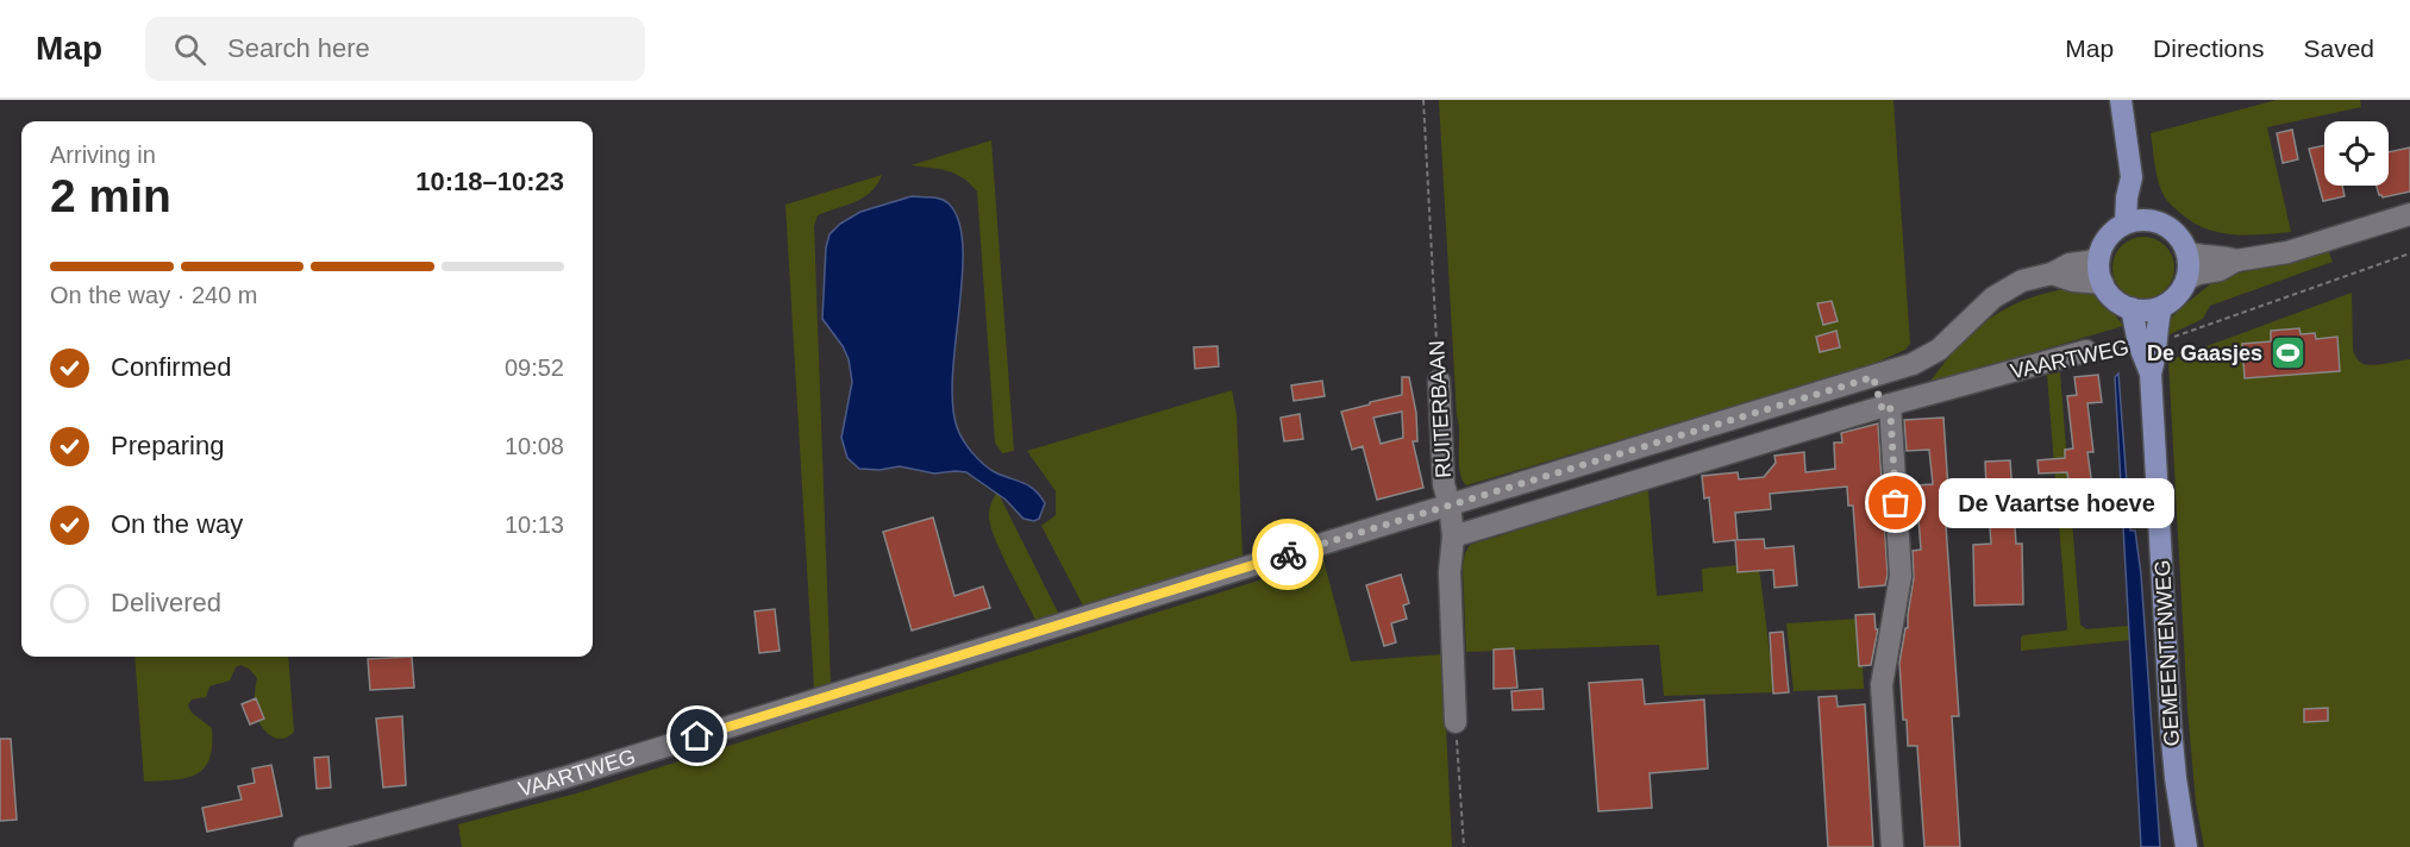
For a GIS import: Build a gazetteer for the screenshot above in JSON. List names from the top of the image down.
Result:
{
  "streets": {
    "main road": ["GEMEENTENWEG"],
    "street": ["VAARTWEG", "RUITERBAAN"]
  },
  "crossings": [
    ["VAARTWEG", "RUITERBAAN"],
    ["VAARTWEG", "GEMEENTENWEG"]
  ],
  "places": {
    "sports": ["De Gaasjes"],
    "other": ["De Vaartse hoeve"]
  },
  "page": {
    "header": "Map",
    "search": "Search here",
    "nav": ["Map", "Directions", "Saved"],
    "heading": ["2 min", "Arriving in", "10:18–10:23"],
    "bar": "On the way · 240 m",
    "list": [
      ["Confirmed", "09:52"],
      ["Preparing", "10:08"],
      ["On the way", "10:13"],
      "Delivered"
    ],
    "bubble": "De Vaartse hoeve"
  }
}
